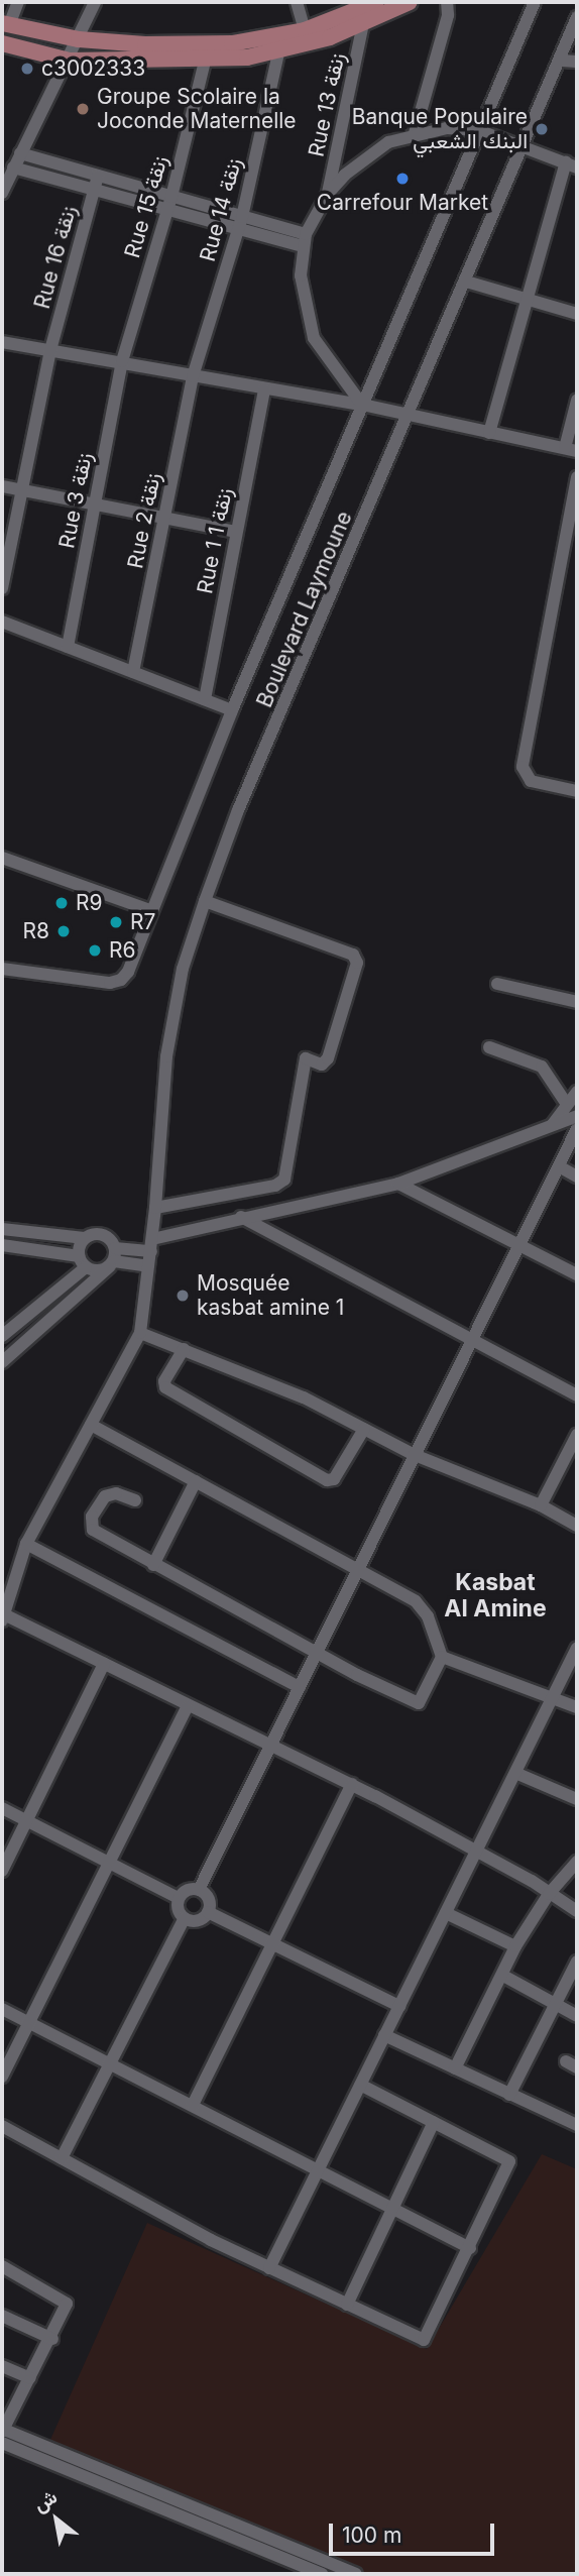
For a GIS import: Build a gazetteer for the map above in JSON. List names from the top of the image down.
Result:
{
  "streets": {
    "street": [
      "Rue 13 زنقة",
      "Rue 15 زنقة",
      "Rue 14 زنقة",
      "Rue 16 زنقة",
      "Rue 3 زنقة",
      "Rue 2 زنقة",
      "Rue 1 زنقة 1",
      "Boulevard Laymoune"
    ]
  },
  "crossings": [
    ["Rue 15 زنقة", "Rue 3 زنقة"],
    ["Rue 14 زنقة", "Rue 2 زنقة"]
  ],
  "districts": ["Kasbat Al Amine"],
  "places": [
    "c3002333",
    "Groupe Scolaire la Joconde Maternelle",
    "Banque Populaire البنك الشعبي",
    "Carrefour Market",
    "R9",
    "R7",
    "R8",
    "R6",
    "Mosquée kasbat amine 1"
  ],
  "scale_bar": "100 m",
  "north": "top left"
}
